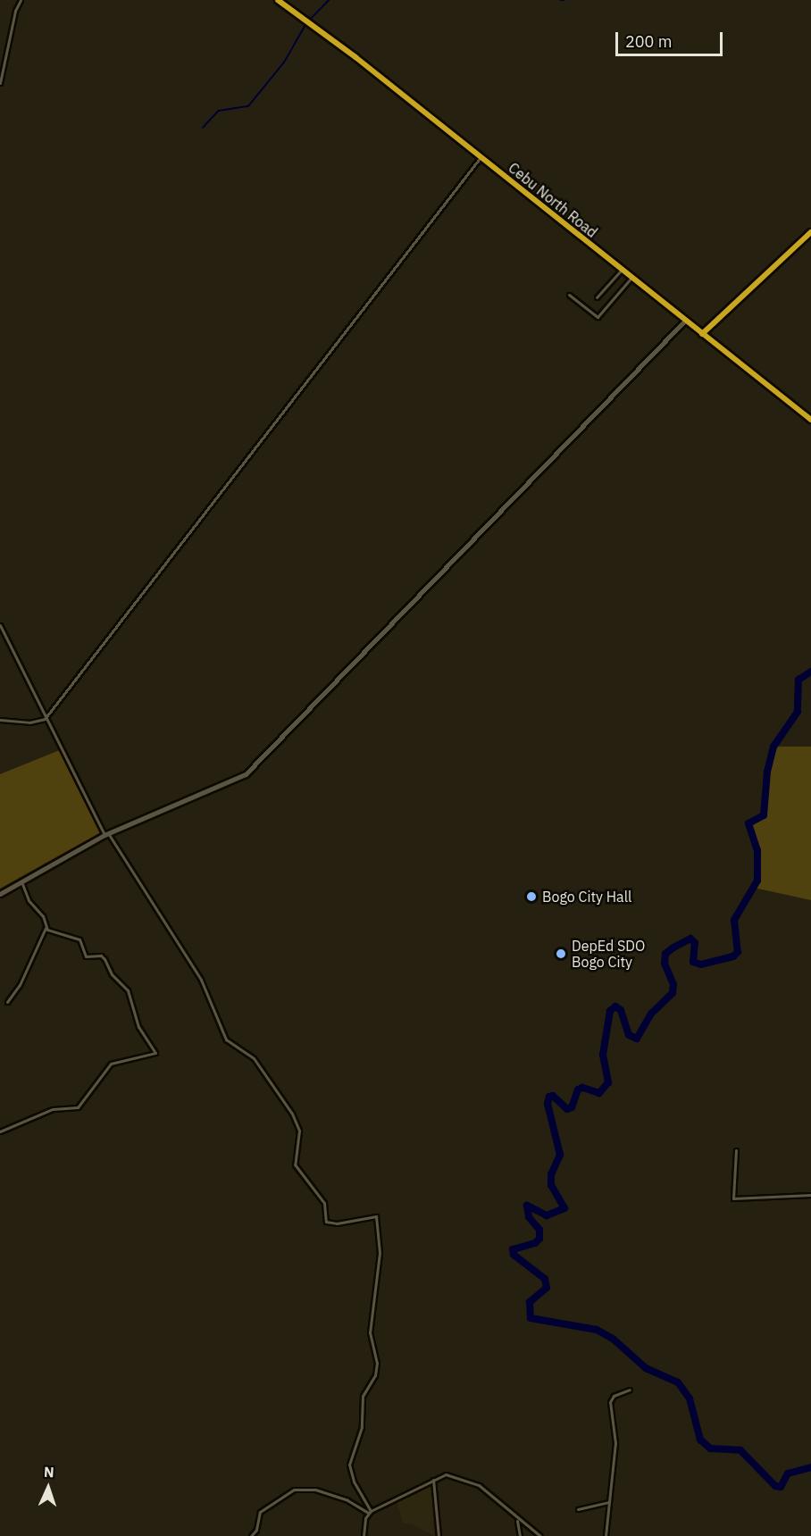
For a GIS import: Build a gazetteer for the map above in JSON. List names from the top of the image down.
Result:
{
  "streets": {
    "highway": ["Cebu North Road"]
  },
  "places": ["Bogo City Hall", "DepEd SDO Bogo City"],
  "scale_bar": "200 m",
  "north": "top"
}
